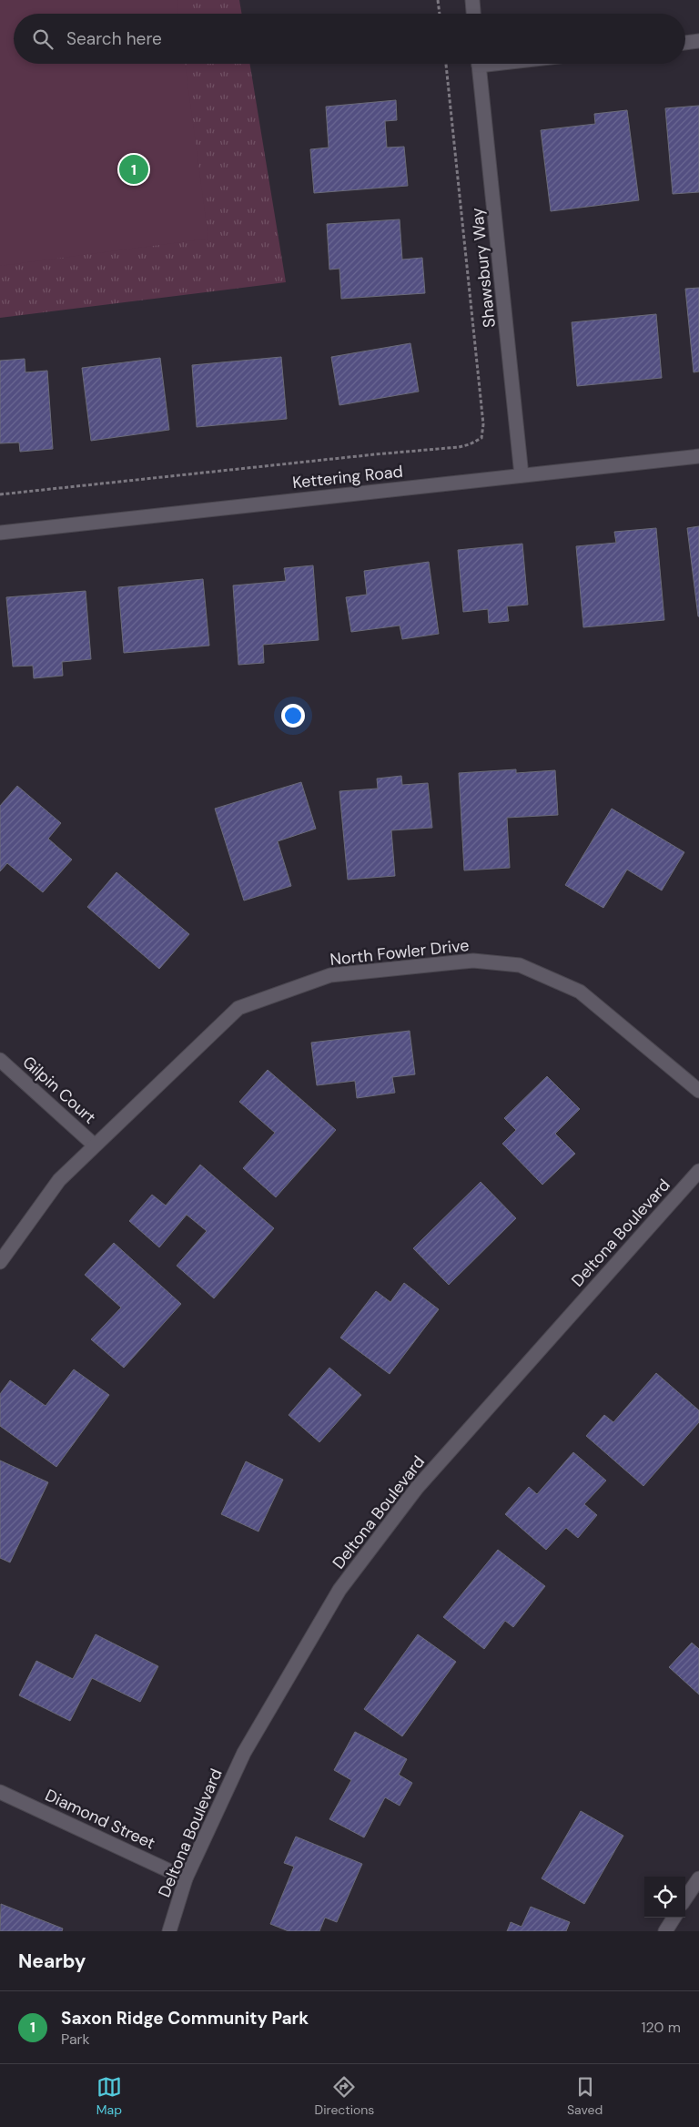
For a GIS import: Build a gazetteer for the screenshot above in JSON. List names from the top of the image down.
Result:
{
  "streets": {
    "street": [
      "Shawsbury Way",
      "Kettering Road",
      "North Fowler Drive",
      "Gilpin Court",
      "Deltona Boulevard",
      "Diamond Street"
    ]
  },
  "crossings": [
    ["Shawsbury Way", "Kettering Road"],
    ["North Fowler Drive", "Gilpin Court"],
    ["Deltona Boulevard", "Diamond Street"]
  ],
  "page": {
    "search": "Search here",
    "pins": "1",
    "heading": "Nearby",
    "list": [
      {
        "mark": "1",
        "name": "Saxon Ridge Community Park",
        "note": "Park",
        "value": "120 m"
      }
    ],
    "nav": ["Map", "Directions", "Saved"]
  }
}
